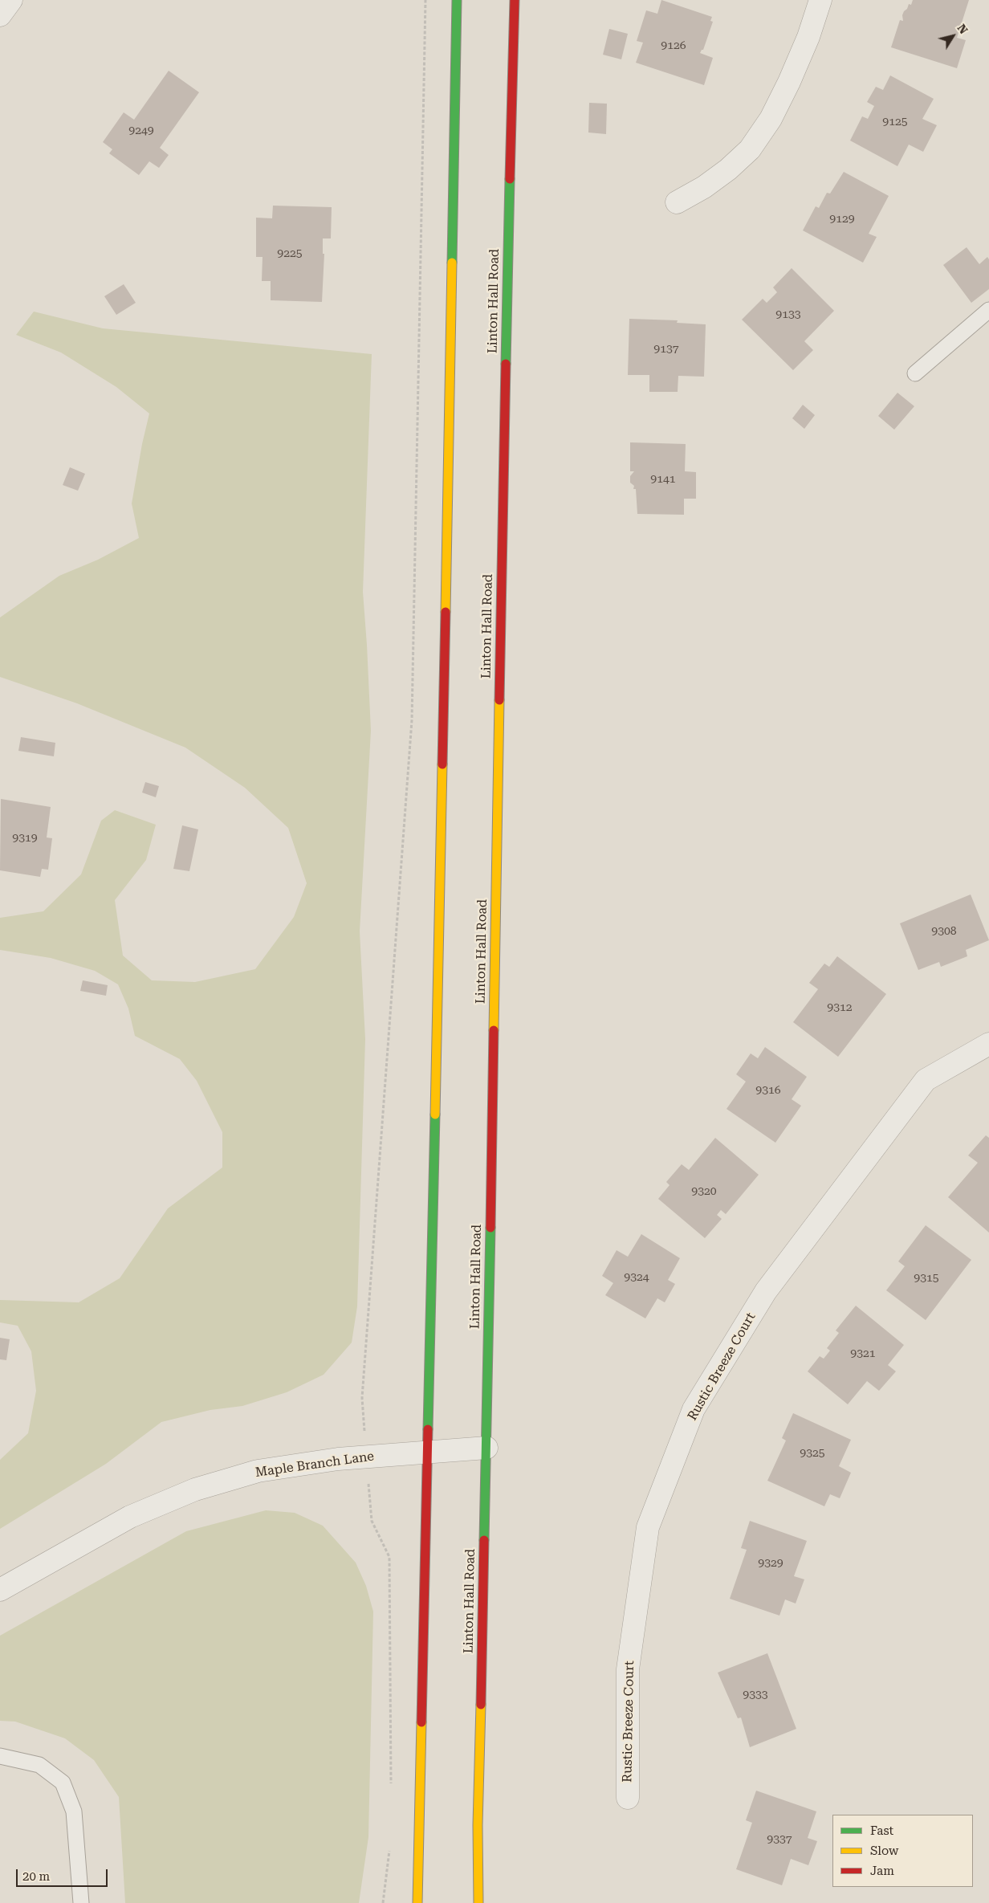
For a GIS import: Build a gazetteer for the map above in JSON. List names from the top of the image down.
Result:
{
  "streets": {
    "main road": ["Linton Hall Road"],
    "street": ["Rustic Breeze Court", "Maple Branch Lane"]
  },
  "crossings": [
    ["Linton Hall Road", "Maple Branch Lane"]
  ],
  "house_numbers": [
    "9126",
    "9125",
    "9249",
    "9129",
    "9225",
    "9133",
    "9137",
    "9141",
    "9319",
    "9308",
    "9312",
    "9316",
    "9320",
    "9324",
    "9315",
    "9321",
    "9325",
    "9329",
    "9333",
    "9337"
  ],
  "legend": ["Fast", "Slow", "Jam"],
  "scale_bar": "20 m",
  "north": "top right"
}
